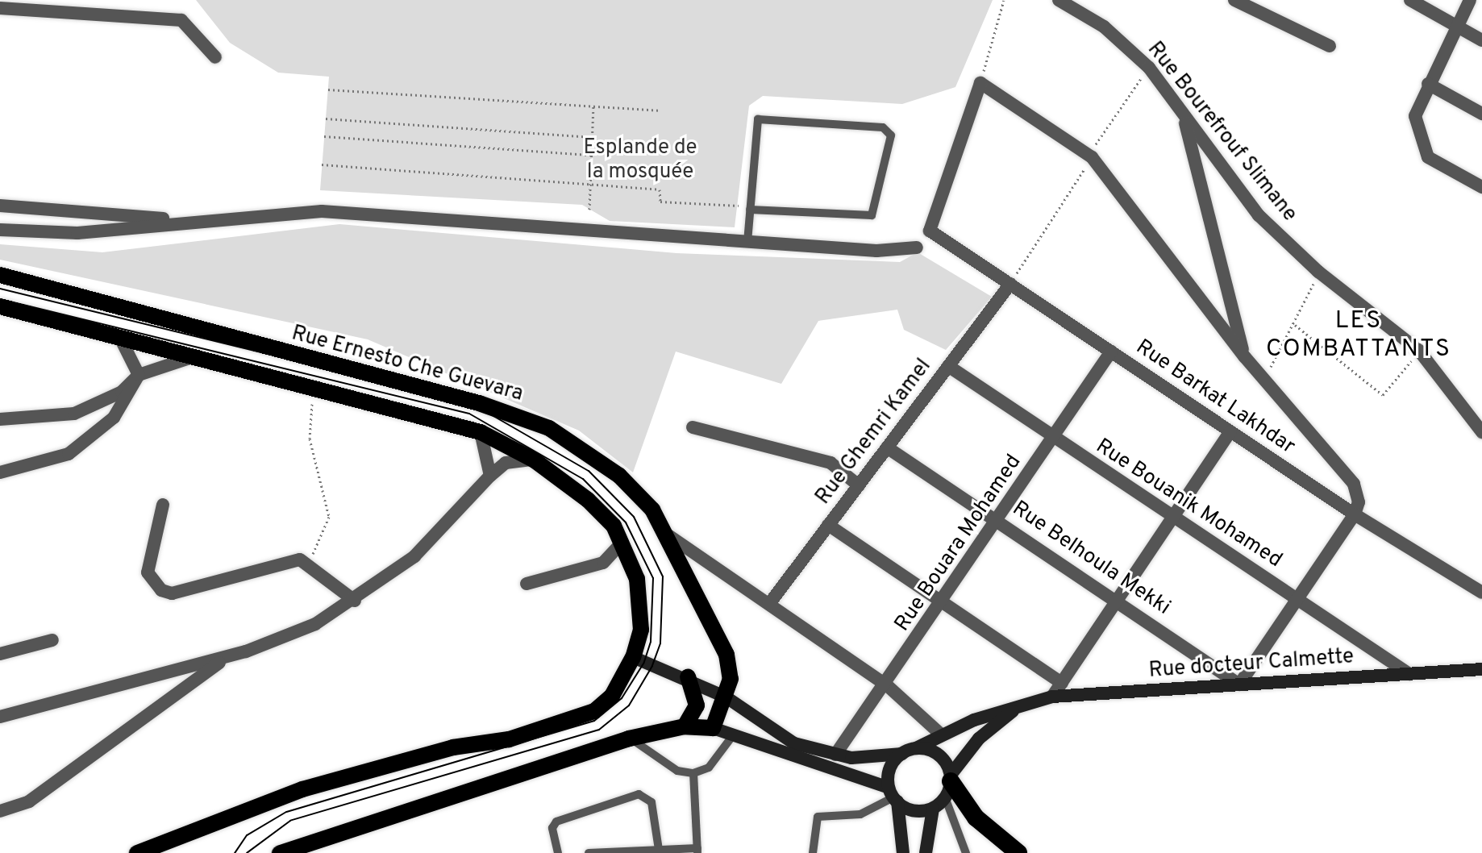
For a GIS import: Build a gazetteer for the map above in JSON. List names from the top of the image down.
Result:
{
  "streets": {
    "main road": ["Rue Ernesto Che Guevara", "Rue docteur Calmette"],
    "street": [
      "Rue Bourefrouf Slimane",
      "Rue Barkat Lakhdar",
      "Rue Ghemri Kamel",
      "Rue Bouanik Mohamed",
      "Rue Bouara Mohamed",
      "Rue Belhoula Mekki"
    ]
  },
  "crossings": [
    ["Rue Barkat Lakhdar", "Rue Ghemri Kamel"],
    ["Rue Barkat Lakhdar", "Rue Bouara Mohamed"],
    ["Rue Ghemri Kamel", "Rue Bouanik Mohamed"],
    ["Rue Ghemri Kamel", "Rue Belhoula Mekki"],
    ["Rue Bouanik Mohamed", "Rue Bouara Mohamed"],
    ["Rue Bouanik Mohamed", "Rue docteur Calmette"],
    ["Rue Bouara Mohamed", "Rue Belhoula Mekki"],
    ["Rue Belhoula Mekki", "Rue docteur Calmette"]
  ],
  "districts": ["LES COMBATTANTS"],
  "parks": ["Esplande de la mosquée"]
}
